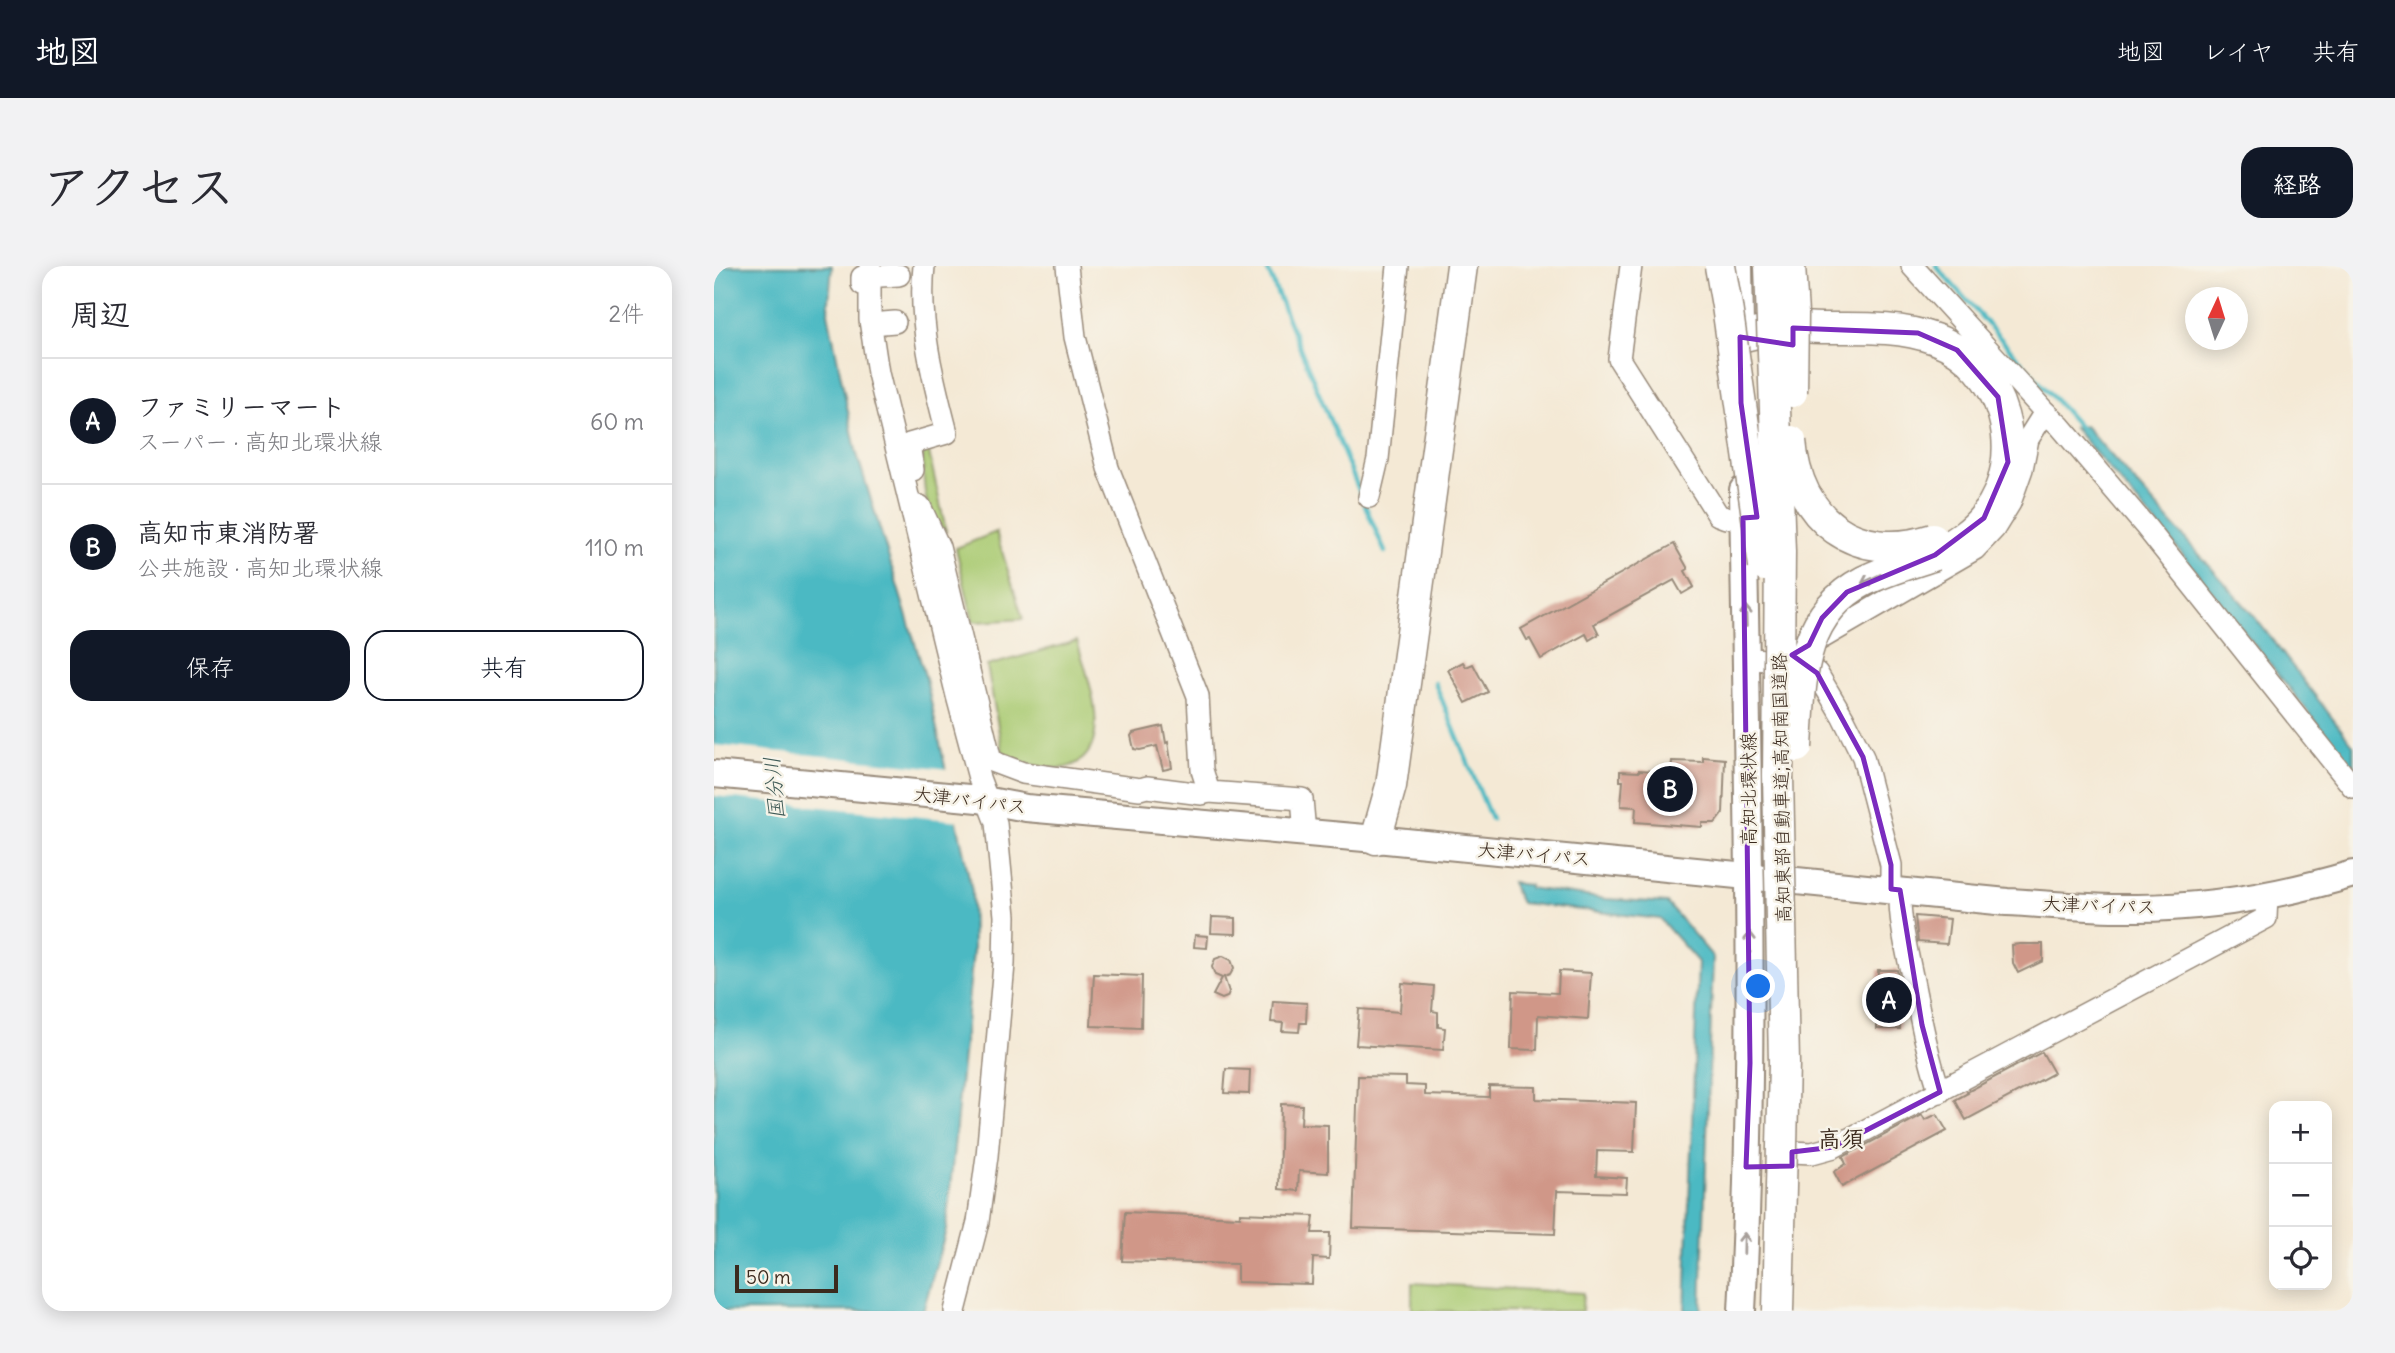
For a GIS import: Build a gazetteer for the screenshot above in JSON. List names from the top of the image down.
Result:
{
  "streets": {
    "highway": ["高知東部自動車道;高知南国道路"],
    "main road": ["高知北環状線", "大津バイパス"]
  },
  "crossings": [
    ["高知東部自動車道;高知南国道路", "大津バイパス"],
    ["高知北環状線", "大津バイパス"]
  ],
  "districts": ["高須"],
  "water": ["国分川"],
  "scale_bar": "50 m",
  "north": "top",
  "page": {
    "header": "地図",
    "nav": ["地図", "レイヤ", "共有"],
    "title": "アクセス",
    "buttons": [
      "経路",
      ["保存", "共有"]
    ],
    "heading": ["周辺", "2件"],
    "list": [
      {
        "mark": "A",
        "name": "ファミリーマート",
        "note": "スーパー · 高知北環状線",
        "value": "60 m"
      },
      {
        "mark": "B",
        "name": "高知市東消防署",
        "note": "公共施設 · 高知北環状線",
        "value": "110 m"
      }
    ],
    "pins": ["B", "A"],
    "map_buttons": ["+", "−"],
    "scale": "50 m"
  }
}
